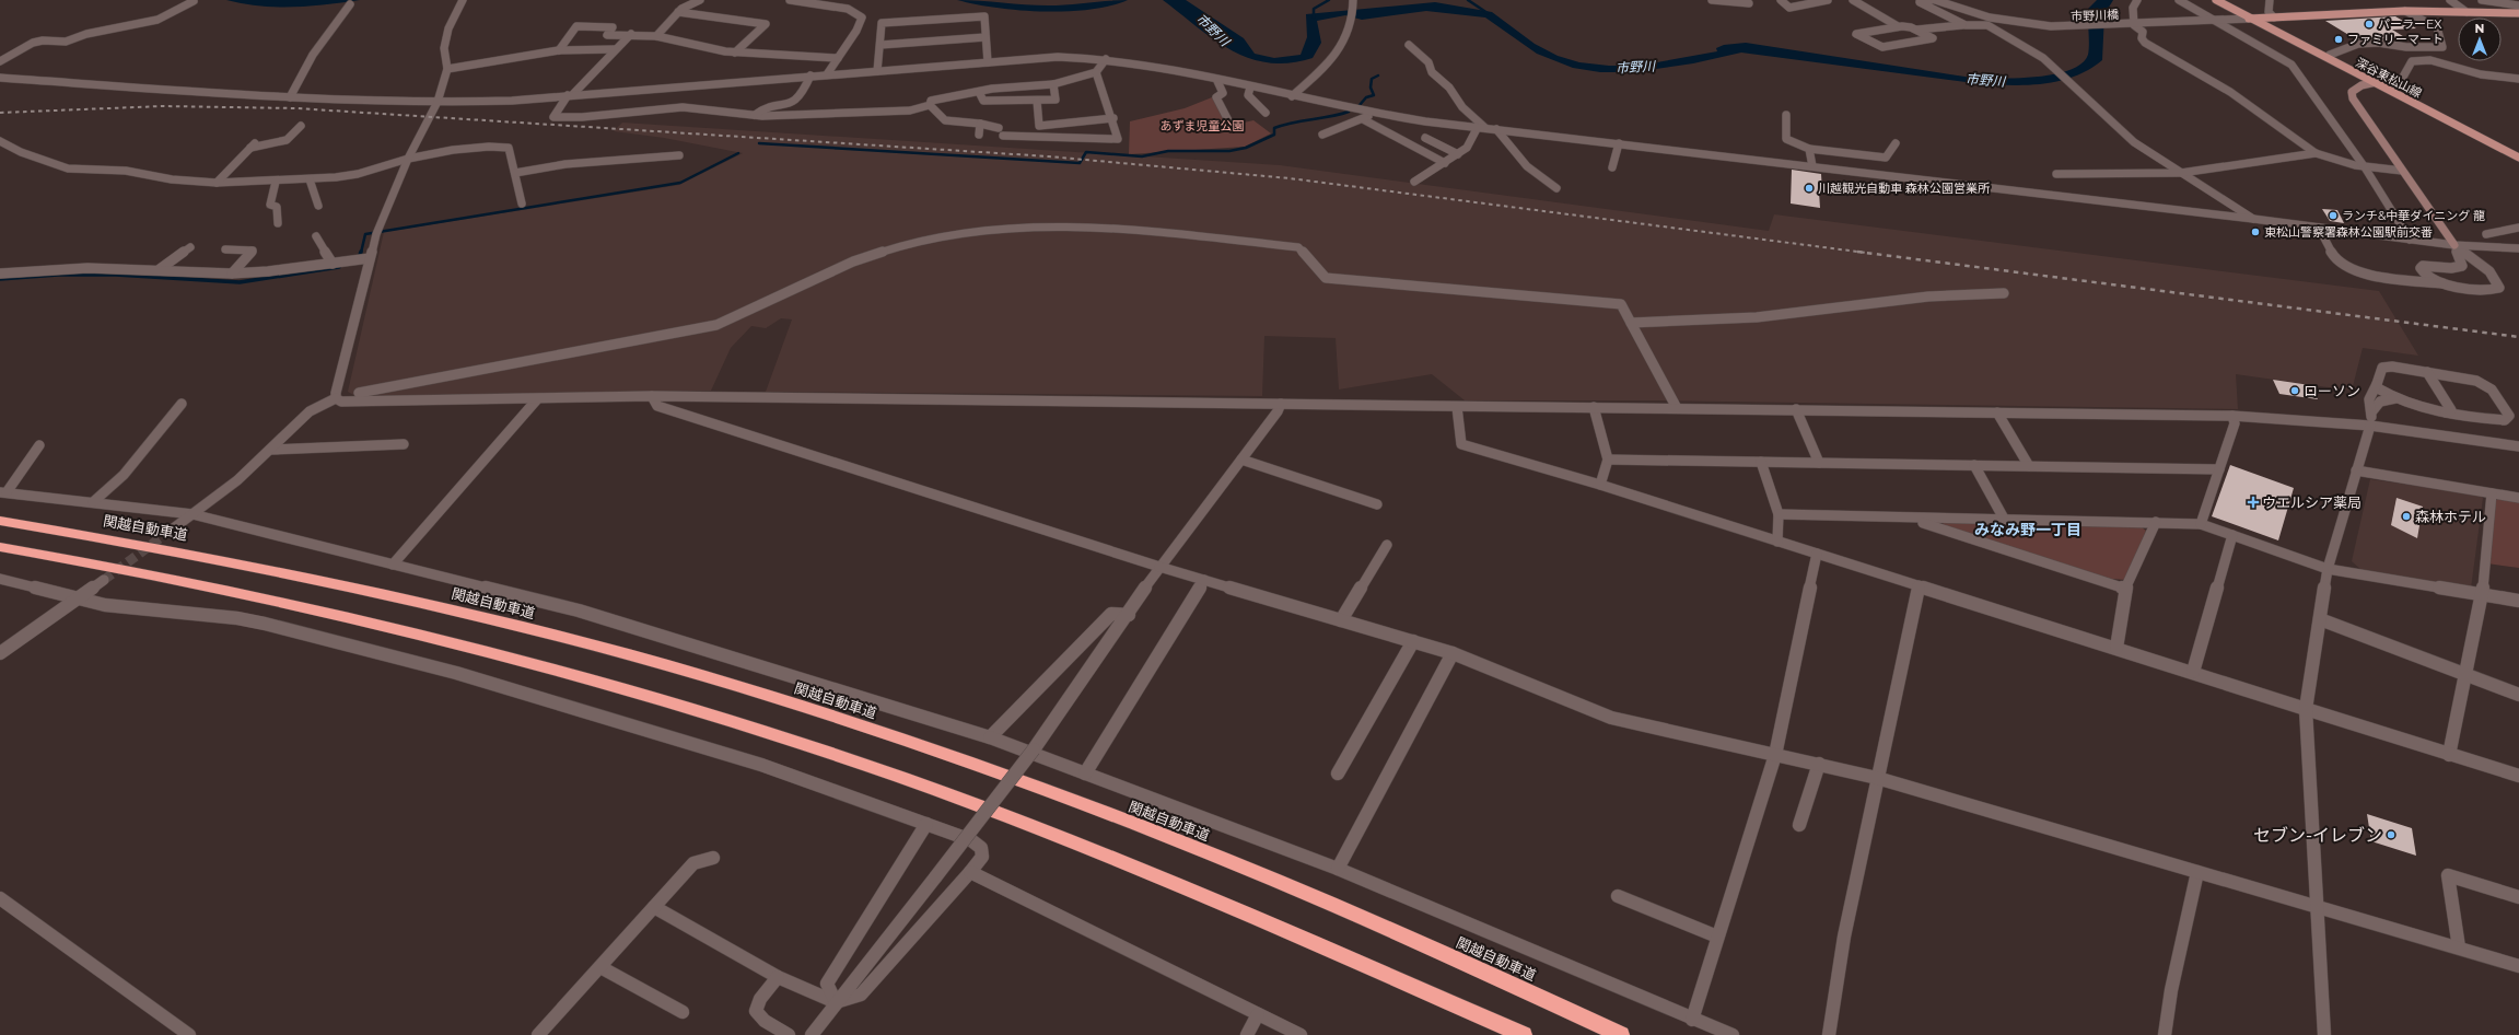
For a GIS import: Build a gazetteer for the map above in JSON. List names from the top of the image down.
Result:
{
  "streets": {
    "highway": ["関越自動車道"],
    "main road": ["深谷東松山線"],
    "street": ["市野川橋"]
  },
  "crossings": [
    ["市野川橋", "深谷東松山線"]
  ],
  "districts": ["みなみ野一丁目"],
  "water": ["市野川"],
  "parks": ["あずま児童公園"],
  "places": {
    "other": [
      "パーラーEX",
      "ファミリーマート",
      "川越観光自動車 森林公園営業所",
      "ランチ&中華ダイニング 龍",
      "東松山警察署森林公園駅前交番",
      "ローソン",
      "森林ホテル",
      "セブン-イレブン"
    ],
    "health": ["ウエルシア薬局"]
  },
  "north": "top"
}
